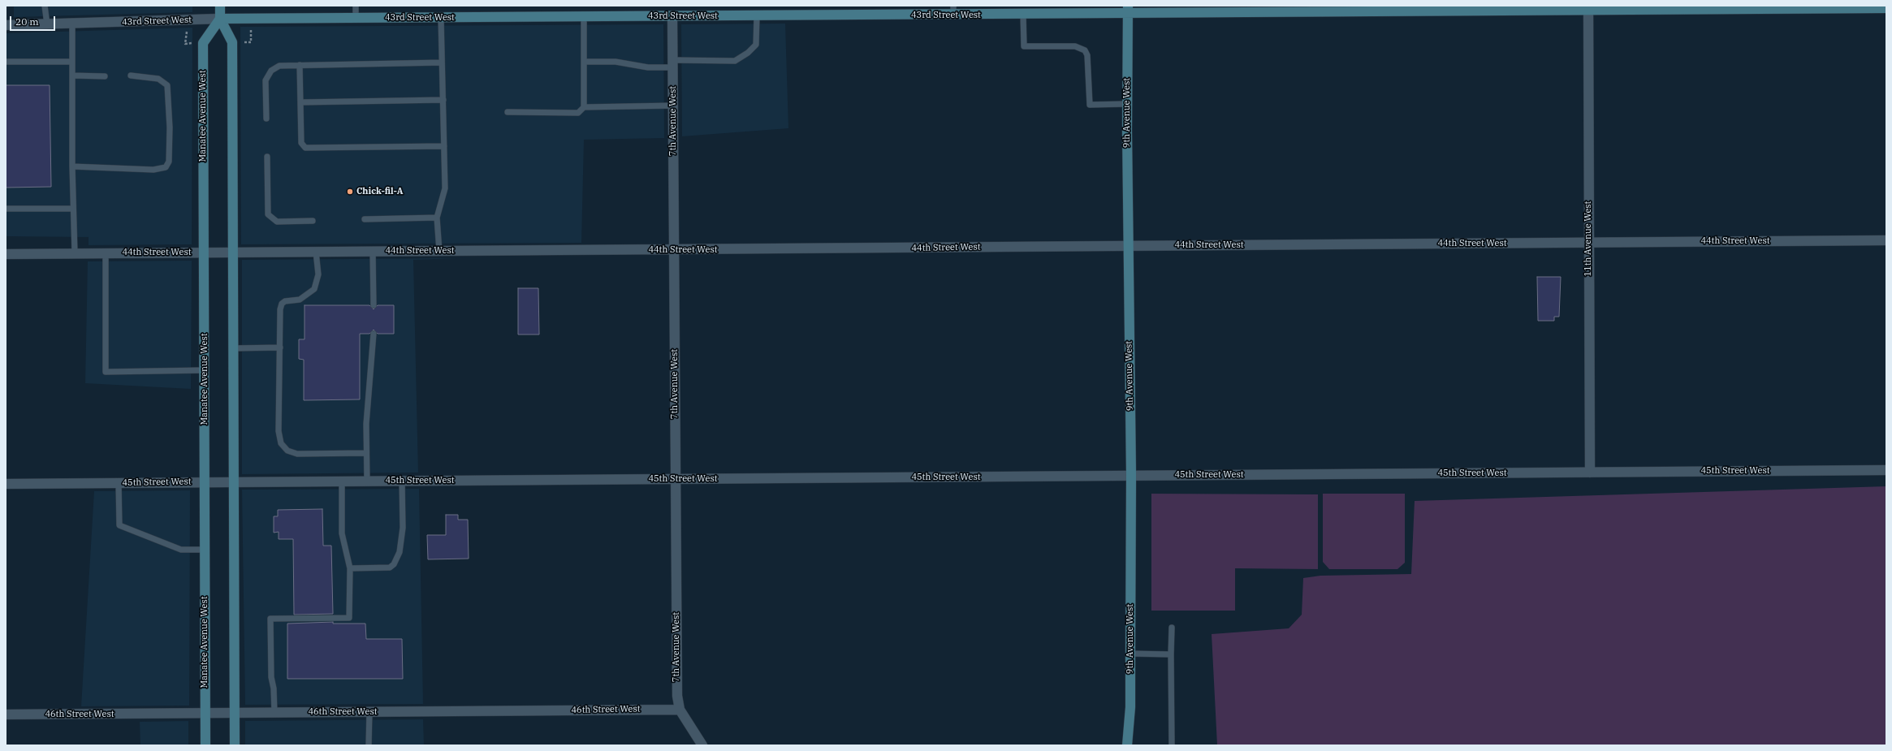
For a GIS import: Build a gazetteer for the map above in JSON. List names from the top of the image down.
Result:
{
  "streets": {
    "street": [
      "43rd Street West",
      "9th Avenue West",
      "Manatee Avenue West",
      "7th Avenue West",
      "11th Avenue West",
      "44th Street West",
      "45th Street West",
      "46th Street West"
    ]
  },
  "crossings": [
    ["43rd Street West", "9th Avenue West"],
    ["43rd Street West", "Manatee Avenue West"],
    ["43rd Street West", "7th Avenue West"],
    ["43rd Street West", "11th Avenue West"],
    ["9th Avenue West", "44th Street West"],
    ["9th Avenue West", "45th Street West"],
    ["Manatee Avenue West", "44th Street West"],
    ["Manatee Avenue West", "45th Street West"],
    ["Manatee Avenue West", "46th Street West"],
    ["7th Avenue West", "44th Street West"],
    ["7th Avenue West", "45th Street West"],
    ["7th Avenue West", "46th Street West"],
    ["11th Avenue West", "44th Street West"],
    ["11th Avenue West", "45th Street West"]
  ],
  "places": ["Chick-fil-A"],
  "scale_bar": "20 m"
}
